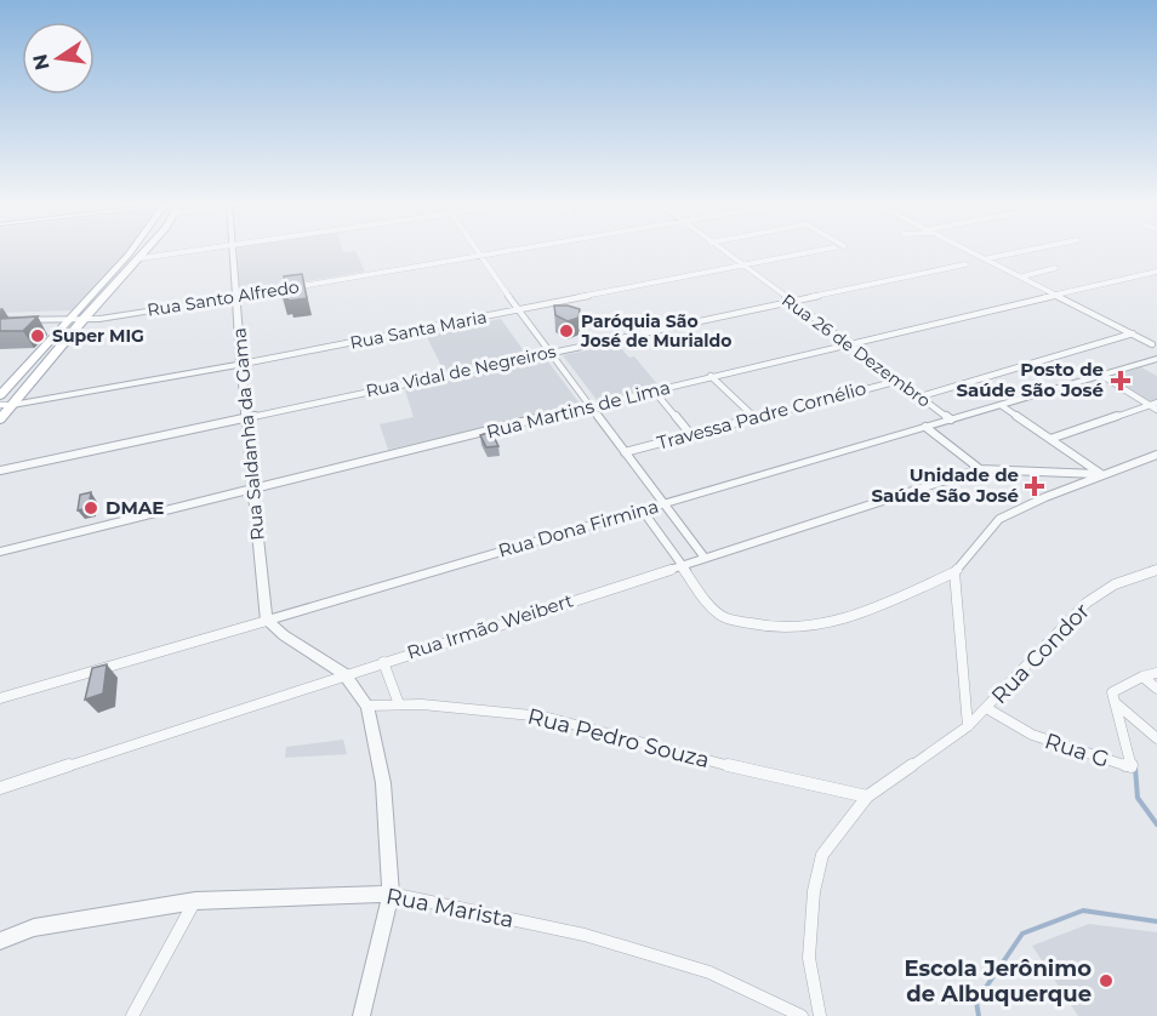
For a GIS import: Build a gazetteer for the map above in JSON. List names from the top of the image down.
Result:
{
  "streets": {
    "street": [
      "Rua Santo Alfredo",
      "Rua Santa Maria",
      "Rua 26 de Dezembro",
      "Rua Vidal de Negreiros",
      "Rua Martins de Lima",
      "Travessa Padre Cornélio",
      "Rua Saldanha da Gama",
      "Rua Dona Firmina",
      "Rua Irmão Weibert",
      "Rua Condor",
      "Rua Pedro Souza",
      "Rua G",
      "Rua Marista"
    ]
  },
  "crossings": [
    ["Rua Santo Alfredo", "Rua Saldanha da Gama"],
    ["Rua Santa Maria", "Rua 26 de Dezembro"],
    ["Rua Santa Maria", "Rua Saldanha da Gama"],
    ["Rua 26 de Dezembro", "Rua Vidal de Negreiros"],
    ["Rua 26 de Dezembro", "Rua Martins de Lima"],
    ["Rua 26 de Dezembro", "Travessa Padre Cornélio"],
    ["Rua 26 de Dezembro", "Rua Dona Firmina"],
    ["Rua Vidal de Negreiros", "Rua Saldanha da Gama"],
    ["Rua Martins de Lima", "Rua Saldanha da Gama"],
    ["Rua Saldanha da Gama", "Rua Dona Firmina"],
    ["Rua Condor", "Rua Pedro Souza"],
    ["Rua Condor", "Rua G"]
  ],
  "places": {
    "other": [
      "Paróquia São José de Murialdo",
      "Super MIG",
      "DMAE",
      "Escola Jerônimo de Albuquerque"
    ],
    "health": ["Posto de Saúde São José", "Unidade de Saúde São José"]
  },
  "north": "left"
}
